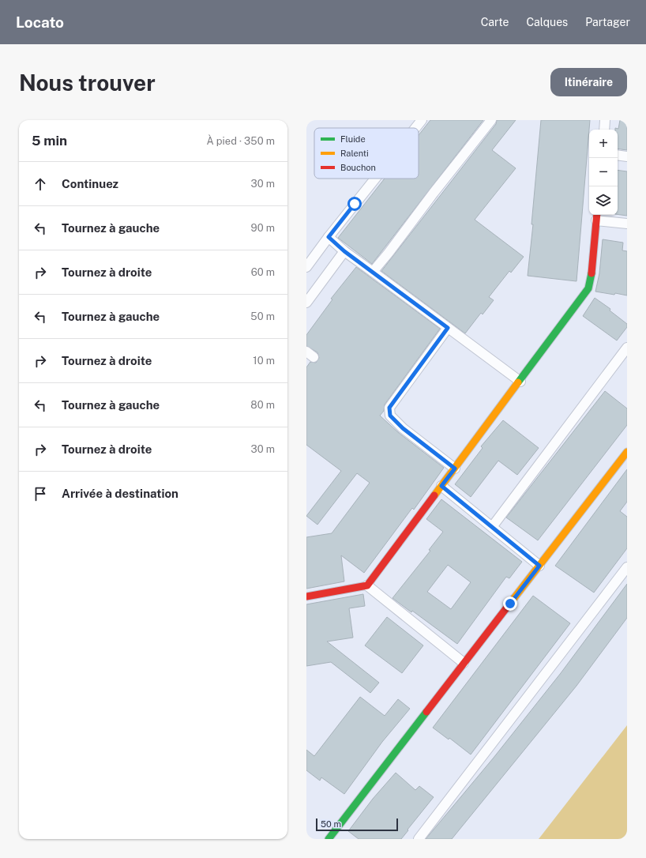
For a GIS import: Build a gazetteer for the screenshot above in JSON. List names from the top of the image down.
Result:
{
  "legend": ["Fluide", "Ralenti", "Bouchon"],
  "scale_bar": "50 m",
  "page": {
    "header": "Locato",
    "nav": ["Carte", "Calques", "Partager"],
    "buttons": "Itinéraire",
    "title": "Nous trouver",
    "heading": ["5 min", "À pied · 350 m"],
    "map_buttons": ["+", "−"],
    "list": [
      ["Continuez", "30 m"],
      ["Tournez à gauche", "90 m"],
      ["Tournez à droite", "60 m"],
      ["Tournez à gauche", "50 m"],
      ["Tournez à droite", "10 m"],
      ["Tournez à gauche", "80 m"],
      ["Tournez à droite", "30 m"],
      "Arrivée à destination"
    ],
    "scale": "50 m"
  }
}
